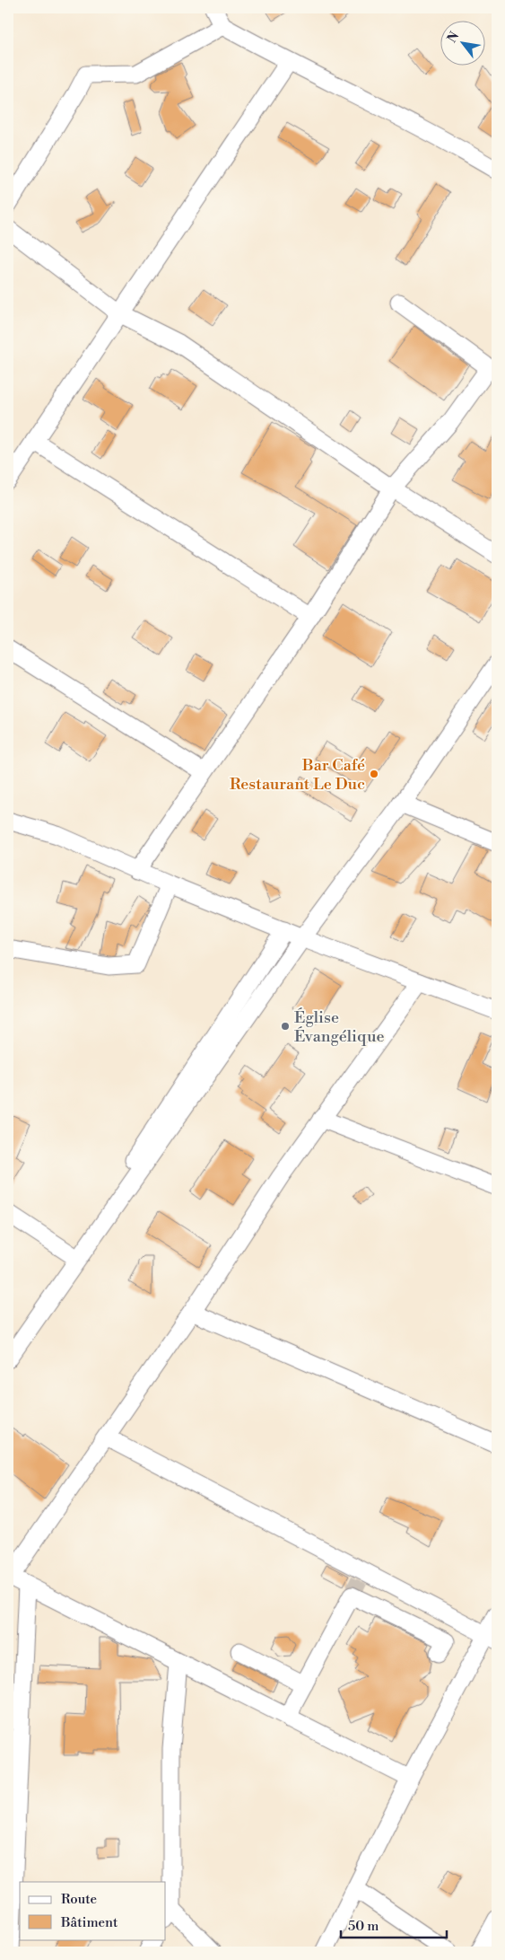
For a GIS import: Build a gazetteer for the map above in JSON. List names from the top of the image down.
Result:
{
  "places": ["Bar Café Restaurant Le Duc", "Église Évangélique"],
  "legend": ["Route", "Bâtiment"],
  "scale_bar": "50 m",
  "north": "top left"
}
